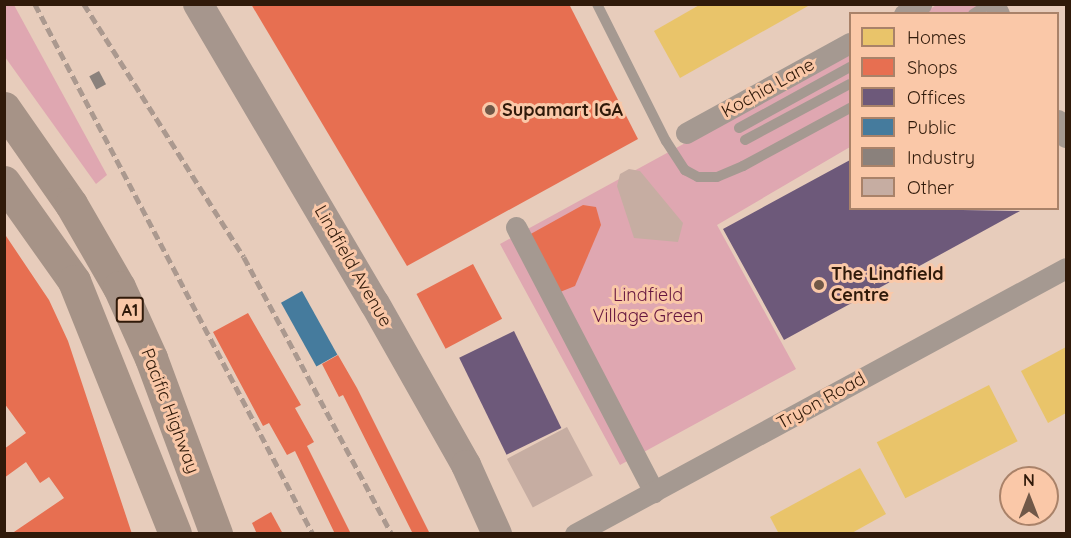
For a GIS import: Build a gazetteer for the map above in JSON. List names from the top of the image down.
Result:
{
  "streets": {
    "highway": ["A1", "Pacific Highway"],
    "street": ["Kochia Lane", "Lindfield Avenue", "Tryon Road"]
  },
  "parks": ["Lindfield Village Green"],
  "places": ["Supamart IGA", "The Lindfield Centre"],
  "legend": [
    "Homes",
    "Shops",
    "Offices",
    "Public",
    "Industry",
    "Other"
  ],
  "north": "top"
}
